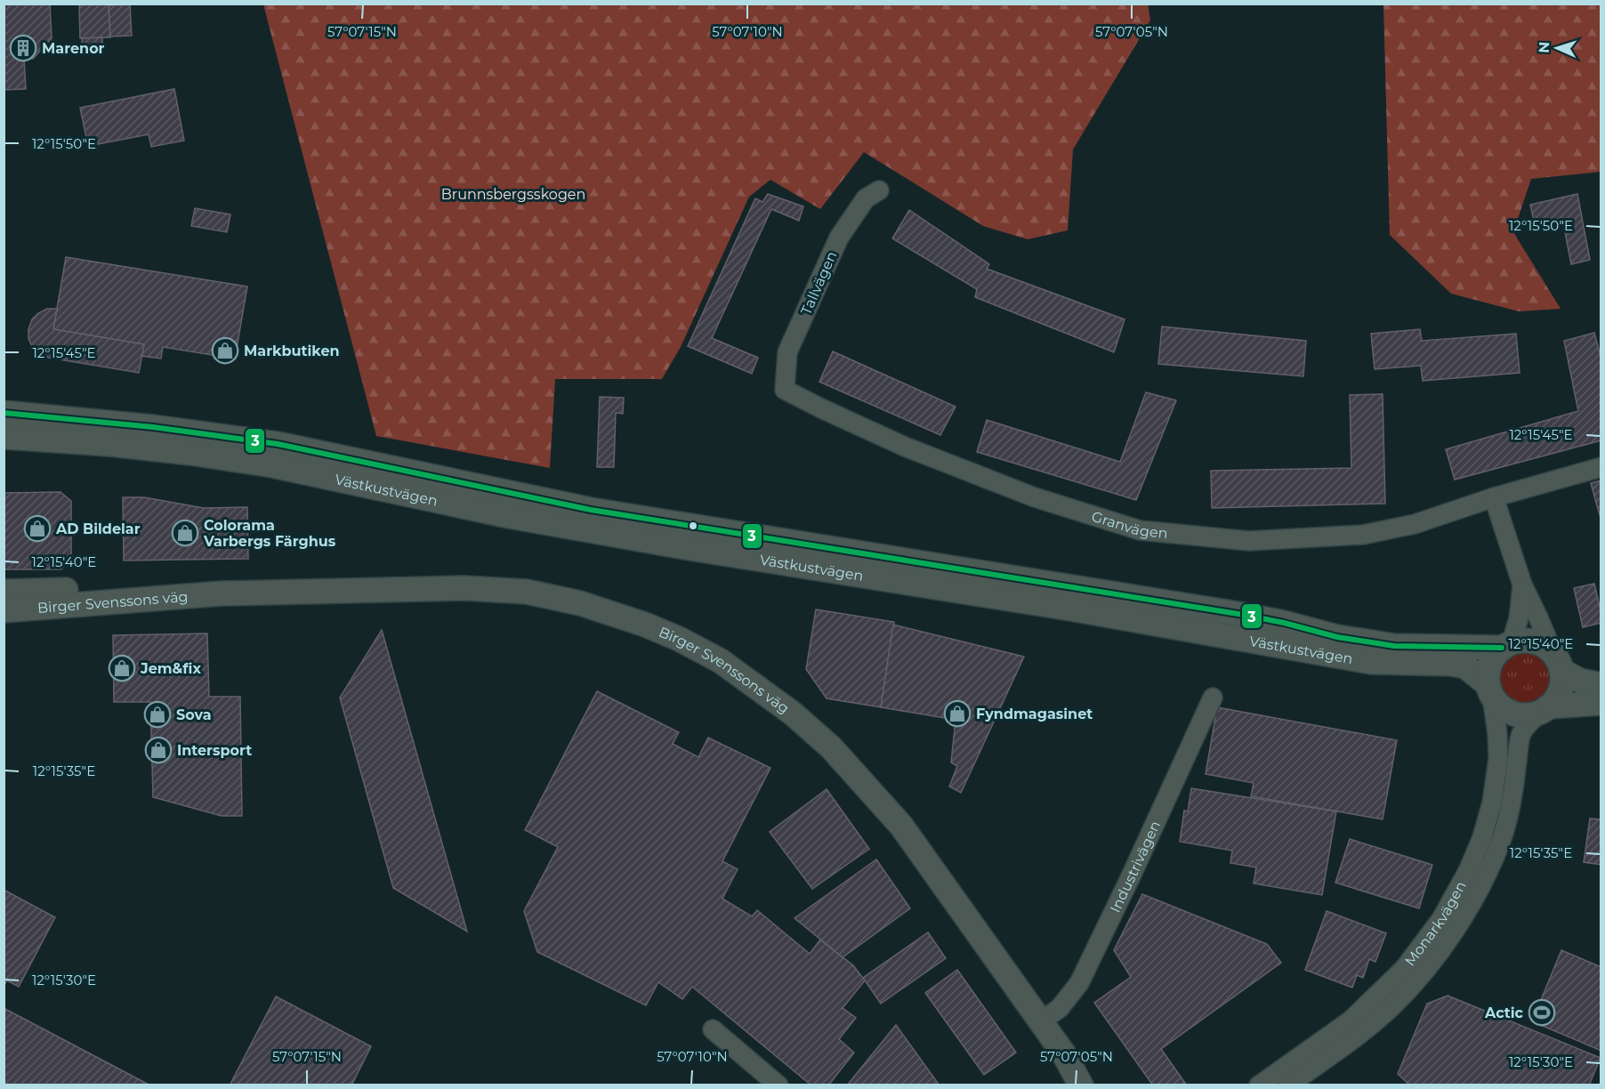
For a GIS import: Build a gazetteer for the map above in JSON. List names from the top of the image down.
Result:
{
  "streets": {
    "street": [
      "Tallvägen",
      "Västkustvägen",
      "Granvägen",
      "Birger Svenssons väg",
      "Industrivägen",
      "Monarkvägen"
    ]
  },
  "crossings": [
    ["Tallvägen", "Granvägen"],
    ["Västkustvägen", "Monarkvägen"],
    ["Birger Svenssons väg", "Industrivägen"]
  ],
  "parks": ["Brunnsbergsskogen"],
  "places": {
    "building": ["Marenor"],
    "shop": [
      "Markbutiken",
      "AD Bildelar",
      "Colorama Varbergs Färghus",
      "Jem&fix",
      "Fyndmagasinet",
      "Sova",
      "Intersport"
    ],
    "sports": ["Actic"]
  },
  "lines": ["transit line 3"],
  "north": "left",
  "coordinates": [
    "57°07'15\"N",
    "57°07'10\"N",
    "57°07'05\"N",
    "12°15'50\"E",
    "12°15'45\"E",
    "12°15'40\"E",
    "12°15'35\"E",
    "12°15'30\"E"
  ]
}
